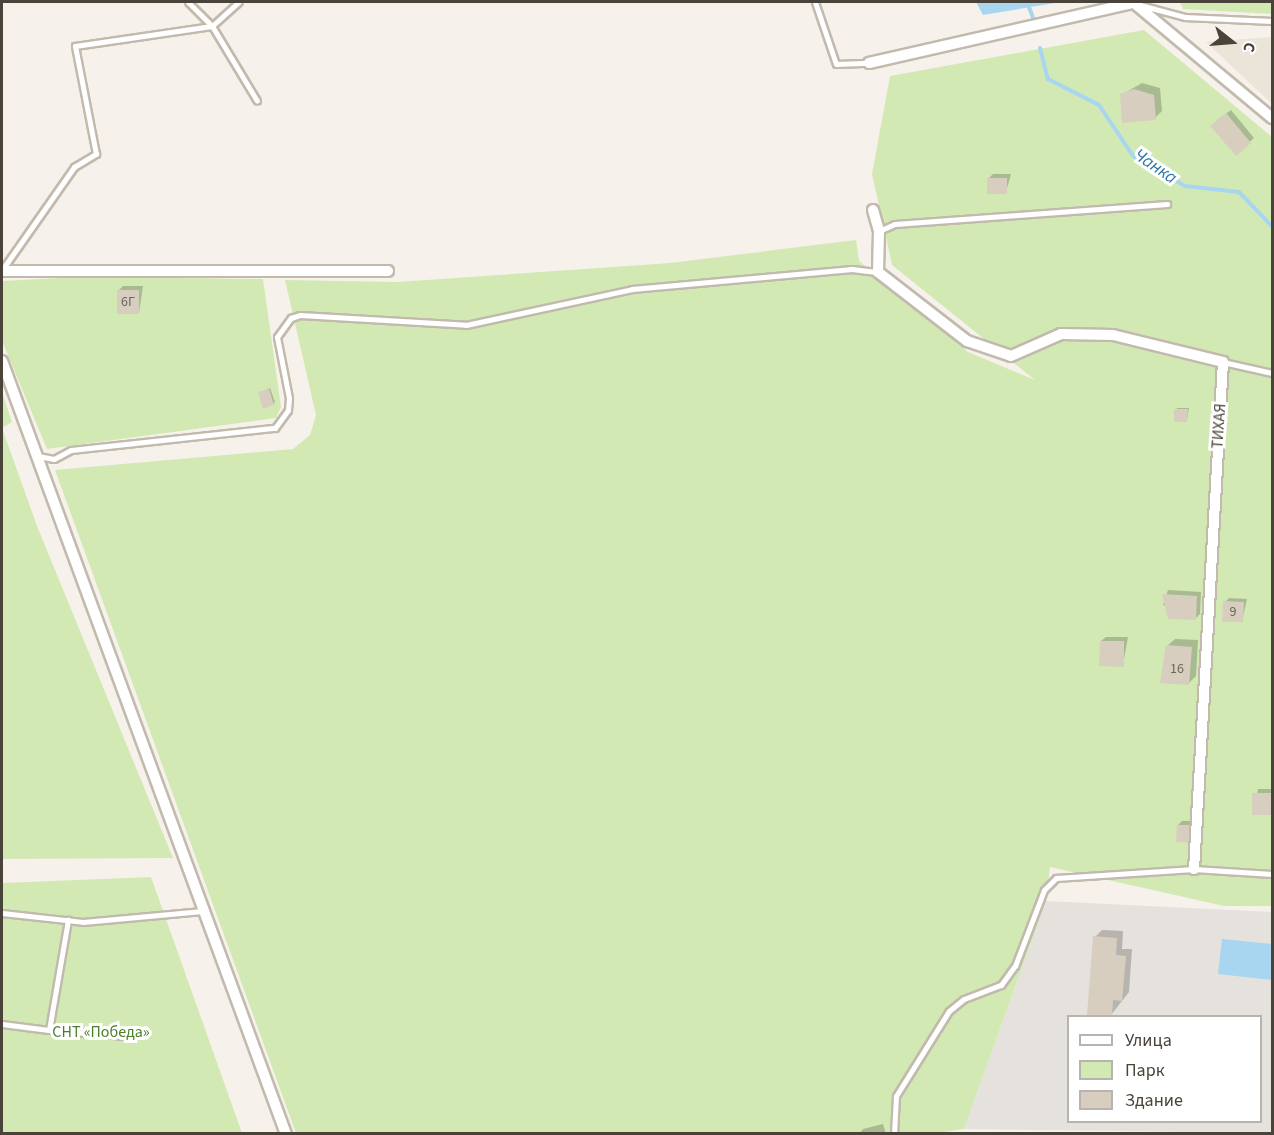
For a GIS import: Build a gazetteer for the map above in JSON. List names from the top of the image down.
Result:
{
  "streets": {
    "street": ["ТИХАЯ"]
  },
  "water": ["Чанка"],
  "parks": ["СНТ «Победа»"],
  "house_numbers": ["6Г", "9", "16"],
  "legend": ["Улица", "Парк", "Здание"],
  "north": "right"
}
